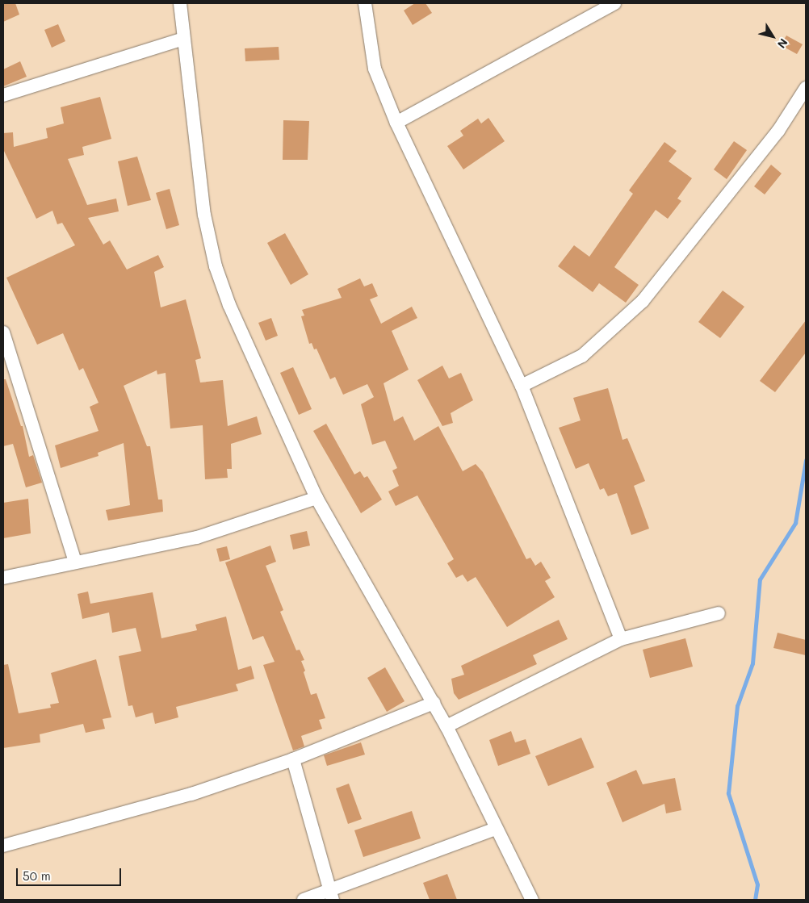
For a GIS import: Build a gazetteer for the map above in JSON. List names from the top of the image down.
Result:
{
  "scale_bar": "50 m",
  "north": "bottom right"
}
